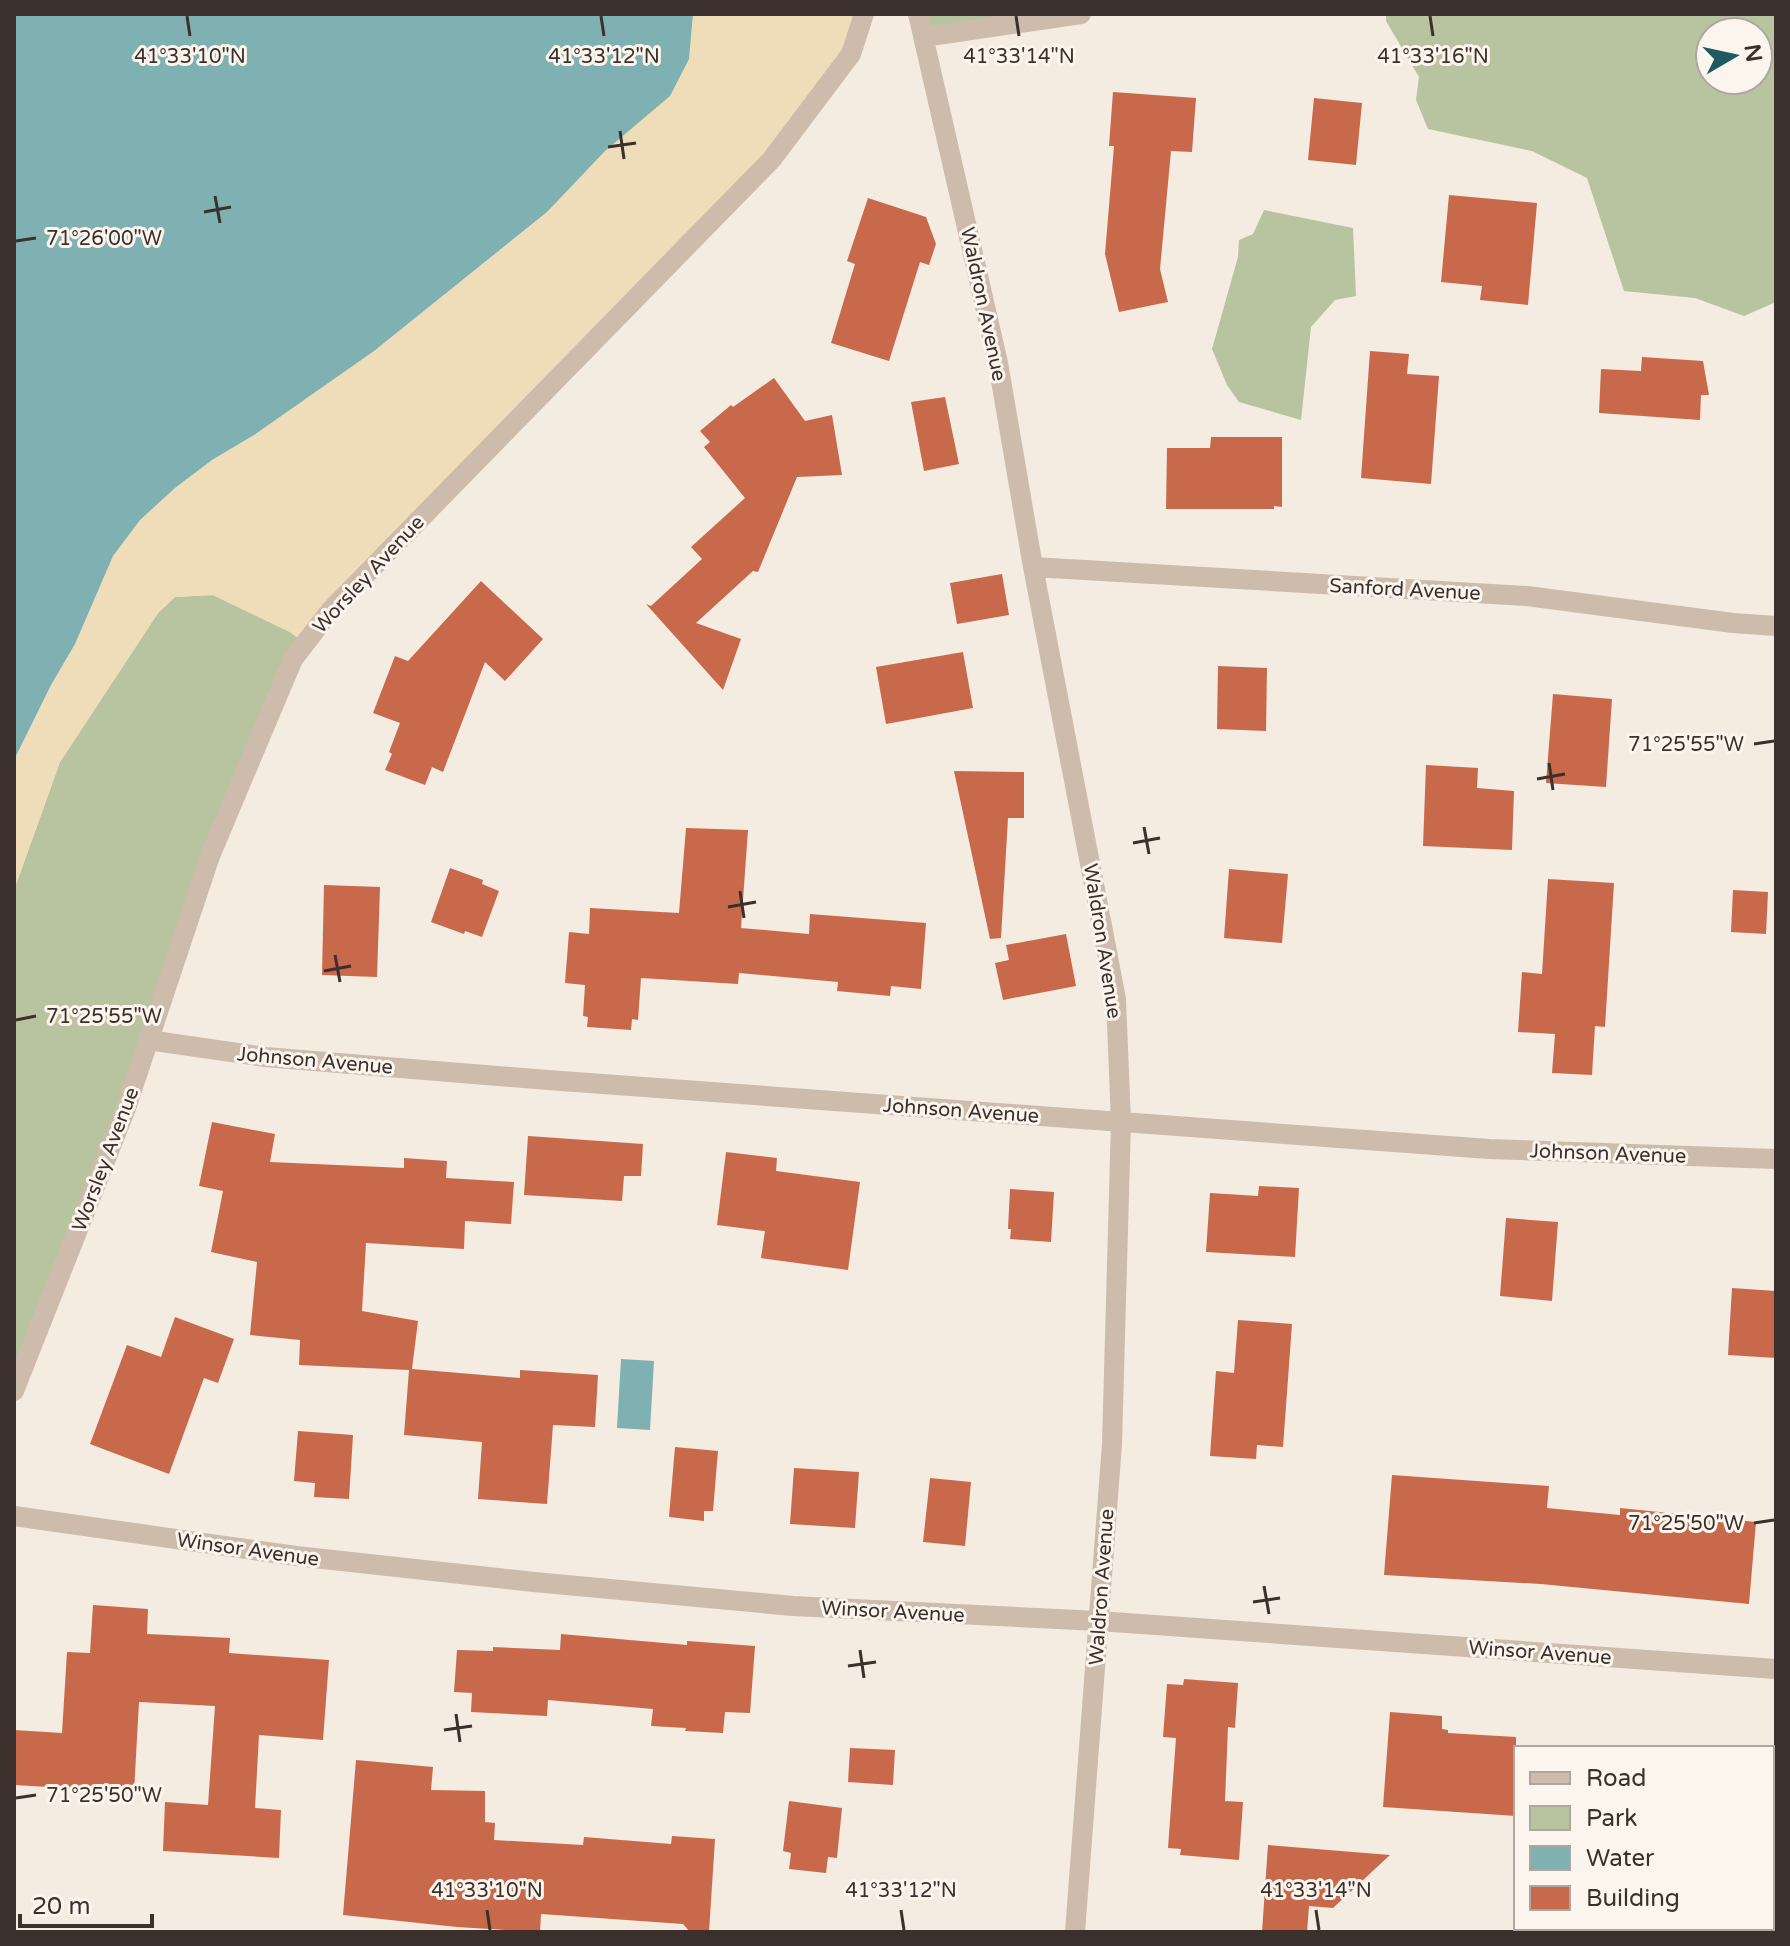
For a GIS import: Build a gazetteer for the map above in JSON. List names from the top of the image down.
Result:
{
  "streets": {
    "street": [
      "Waldron Avenue",
      "Worsley Avenue",
      "Sanford Avenue",
      "Johnson Avenue",
      "Winsor Avenue"
    ]
  },
  "crossings": [
    ["Waldron Avenue", "Sanford Avenue"],
    ["Waldron Avenue", "Johnson Avenue"],
    ["Waldron Avenue", "Winsor Avenue"],
    ["Worsley Avenue", "Johnson Avenue"]
  ],
  "legend": [
    "Road",
    "Park",
    "Water",
    "Building"
  ],
  "scale_bar": "20 m",
  "north": "right",
  "coordinates": [
    "41°33'16\"N",
    "41°33'10\"N",
    "41°33'12\"N",
    "41°33'14\"N",
    "71°26'00\"W",
    "71°25'55\"W",
    "71°25'50\"W"
  ]
}
